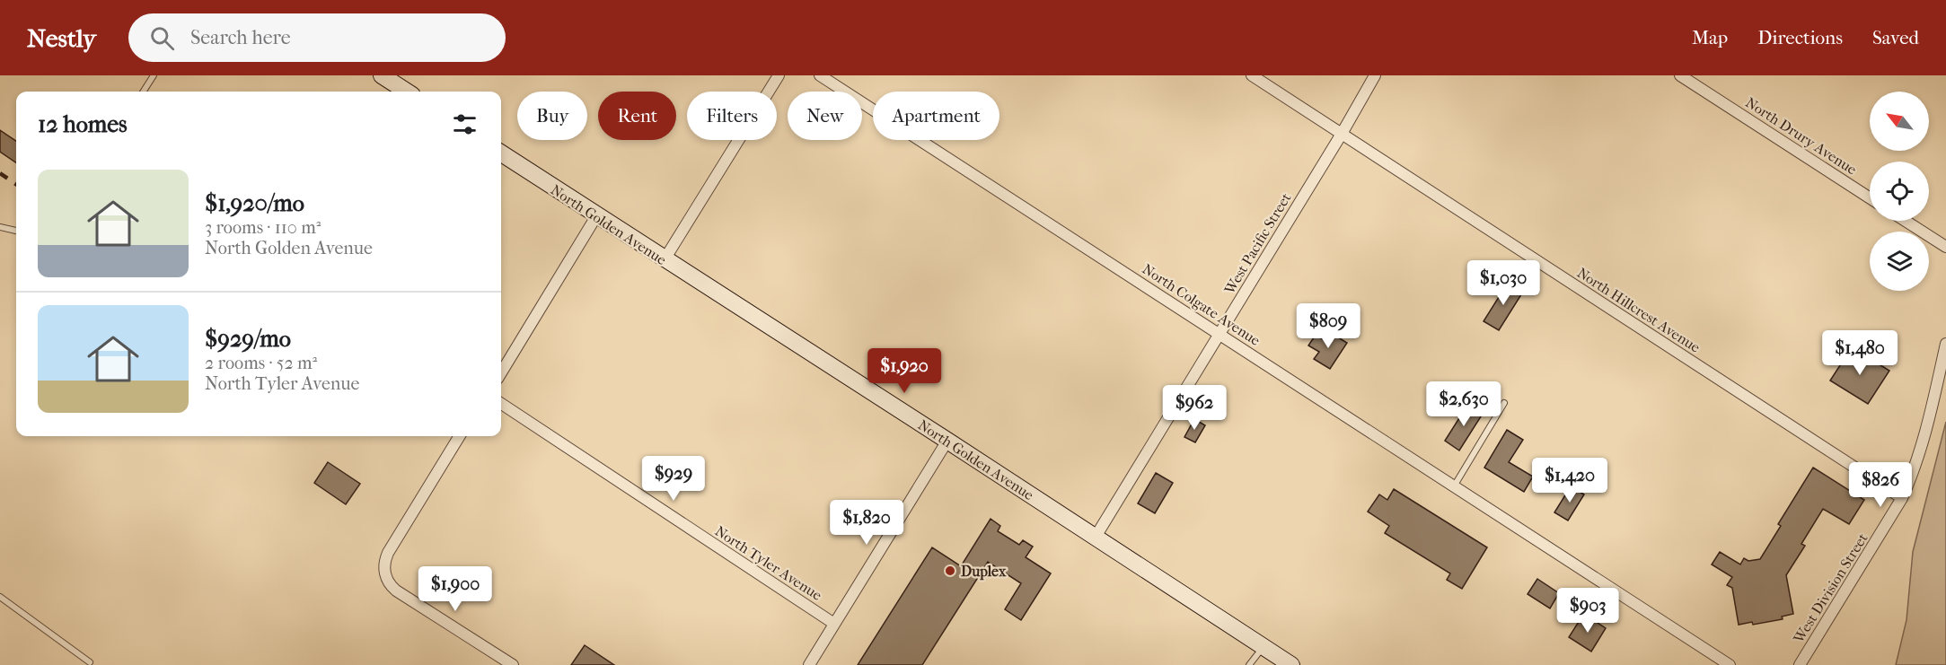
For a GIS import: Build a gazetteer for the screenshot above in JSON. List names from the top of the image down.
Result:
{
  "streets": {
    "street": [
      "North Drury Avenue",
      "North Golden Avenue",
      "West Pacific Street",
      "North Colgate Avenue",
      "North Hillcrest Avenue",
      "North Tyler Avenue",
      "West Division Street"
    ]
  },
  "crossings": [
    ["North Golden Avenue", "West Pacific Street"],
    ["West Pacific Street", "North Colgate Avenue"],
    ["West Pacific Street", "North Hillcrest Avenue"],
    ["North Hillcrest Avenue", "West Division Street"]
  ],
  "places": ["Duplex"],
  "north": "top left",
  "page": {
    "header": "Nestly",
    "search": "Search here",
    "nav": ["Map", "Directions", "Saved"],
    "chip": [
      "Buy",
      "Rent",
      "Filters",
      "New",
      "Apartment"
    ],
    "heading": "12 homes",
    "list": [
      {
        "name": "$1,920/mo",
        "note": "3 rooms · 110 m² · North Golden Avenue"
      },
      {
        "name": "$929/mo",
        "note": "2 rooms · 52 m² · North Tyler Avenue"
      }
    ],
    "price": [
      "$1,030",
      "$809",
      "$1,480",
      "$1,920",
      "$2,630",
      "$962",
      "$929",
      "$1,420",
      "$826",
      "$1,820",
      "$1,900",
      "$903"
    ]
  }
}
